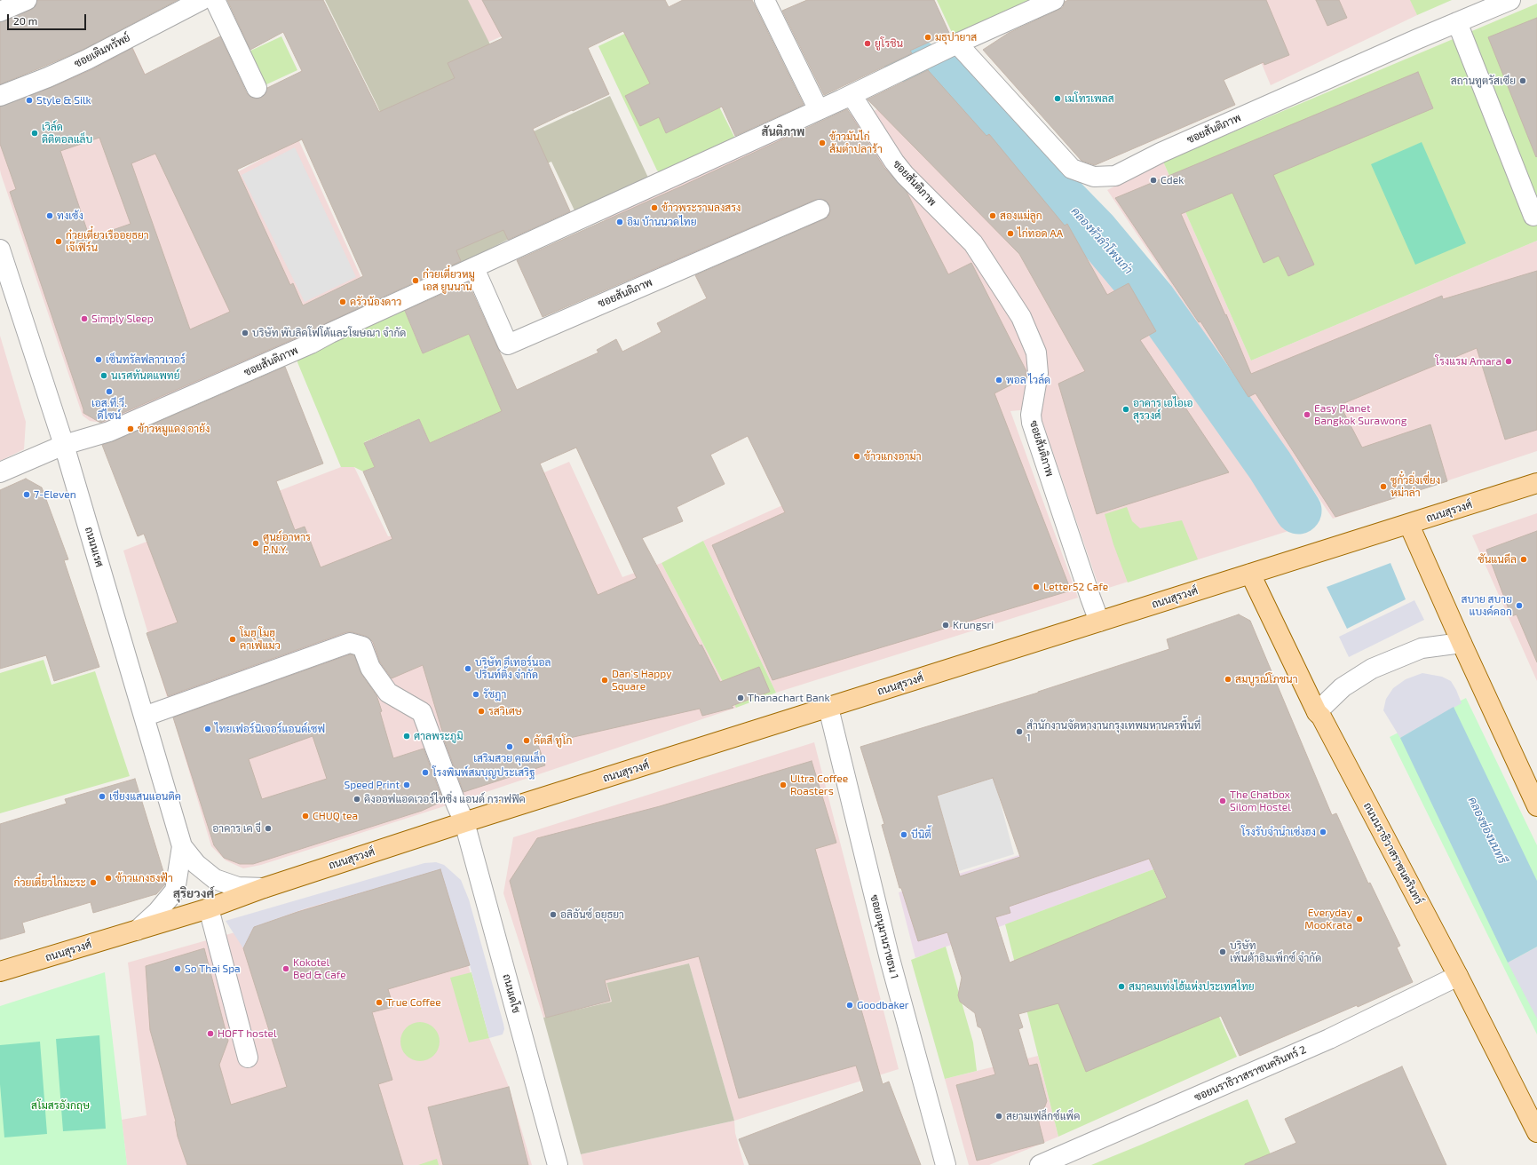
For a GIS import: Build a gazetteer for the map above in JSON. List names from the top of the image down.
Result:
{
  "streets": {
    "main road": ["ถนนสุรวงศ์", "ถนนนราธิวาสราชนครินทร์"],
    "street": [
      "ซอยเติมทรัพย์",
      "ซอยสันติภาพ",
      "ถนนนเรศ",
      "ซอยอนุมานราชธน 1",
      "ถนนเดโช",
      "ซอยนราธิวาสราชนครินทร์ 2"
    ]
  },
  "crossings": [
    ["ซอยสันติภาพ", "ถนนสุรวงศ์"],
    ["ซอยสันติภาพ", "ถนนนเรศ"],
    ["ถนนสุรวงศ์", "ถนนนเรศ"],
    ["ถนนสุรวงศ์", "ถนนนราธิวาสราชนครินทร์"],
    ["ถนนสุรวงศ์", "ซอยอนุมานราชธน 1"],
    ["ถนนสุรวงศ์", "ถนนเดโช"],
    ["ถนนนเรศ", "ถนนเดโช"],
    ["ถนนนราธิวาสราชนครินทร์", "ซอยนราธิวาสราชนครินทร์ 2"]
  ],
  "districts": ["สันติภาพ", "สุริยวงศ์"],
  "water": ["คลองหัวลำโพงเก่า", "คลองช่องนนทรี"],
  "parks": ["สโมสรอังกฤษ"],
  "places": [
    "มธุปายาส",
    "ยูโรชิน",
    "สถานทูตรัสเซีย",
    "เมโทรเพลส",
    "Style & Silk",
    "เวิล์ด ดิติตอลแล็บ",
    "ข้าวมันไก่ ส้มตำปลาร้า",
    "Cdek",
    "ข้าวพระรามลงสรง",
    "ทงเซ้ง",
    "สองแม่ลูก",
    "อิม บ้านนวดไทย",
    "ไก่ทอด AA",
    "ก๋วยเตี๋ยวเรืออยุธยา เจ๊เฟิร์น",
    "ก๋วยเตี๋ยวหมู เอส ยูนนาน",
    "ครัวน้องดาว",
    "Simply Sleep",
    "บริษัท พับลิคโฟโต้และโฆษณา จำกัด",
    "เซ็นทรัลฟลาวเวอร์",
    "โรงแรม Amara",
    "นเรศทันตแพทย์",
    "พอล ไวล์ด",
    "เอส.ที.วี. ดีไซน์",
    "อาคาร เอไอเอ สุรวงศ์",
    "Easy Planet Bangkok Surawong",
    "ข้าวหมูแดง อาย้ง",
    "ข้าวแกงอาม่า",
    "ซูกั๋วยิ่งเซี่ยง หม่าล่า",
    "7-Eleven",
    "ศูนย์อาหาร P.N.Y.",
    "ซันแนดึล",
    "Letter52 Cafe",
    "สบาย สบาย แบงค์คอก",
    "Krungsri",
    "โมฮุ โมฮุ คาเฟ่แมว",
    "บริษัท อีเทอร์นอล ปริ้นท์ติ้ง จำกัด",
    "สมบูรณ์โภชนา",
    "Dan's Happy Square",
    "รัชฎา",
    "Thanachart Bank",
    "รสวิเศษ",
    "ไทยเฟอร์นิเจอร์แอนด์เซฟ",
    "สำนักงานจัดหางานกรุงเทพมหานครพื้นที่ 1",
    "ศาลพระภูมิ",
    "คัตสึ ทูโก",
    "เสริมสวย คุณเล็ก",
    "โรงพิมพ์สมบุญประเสริฐ",
    "Speed Print",
    "Ultra Coffee Roasters",
    "เชียงแสนแอนติค",
    "คิงออฟแอดเวอร์ไทซิ่ง แอนด์ กราฟฟิค",
    "The Chatbox Silom Hostel",
    "CHUQ tea",
    "อาคาร เค จี",
    "โรงรับจำนำเซ่งฮง",
    "บีนิตี้",
    "ข้าวแกงธงฟ้า",
    "ก๋วยเตี๋ยวไก่มะระ",
    "อลิอันซ์ อยุธยา",
    "Everyday MooKrata",
    "บริษัท เพ็นต้าอิมเพ็กซ์ จำกัด",
    "So Thai Spa",
    "Kokotel Bed & Cafe",
    "สมาคมเท่งไฮ้แห่งประเทศไทย",
    "True Coffee",
    "Goodbaker",
    "HOFT hostel",
    "สยามเฟล็กซ์แพ็ค"
  ],
  "scale_bar": "20 m"
}
